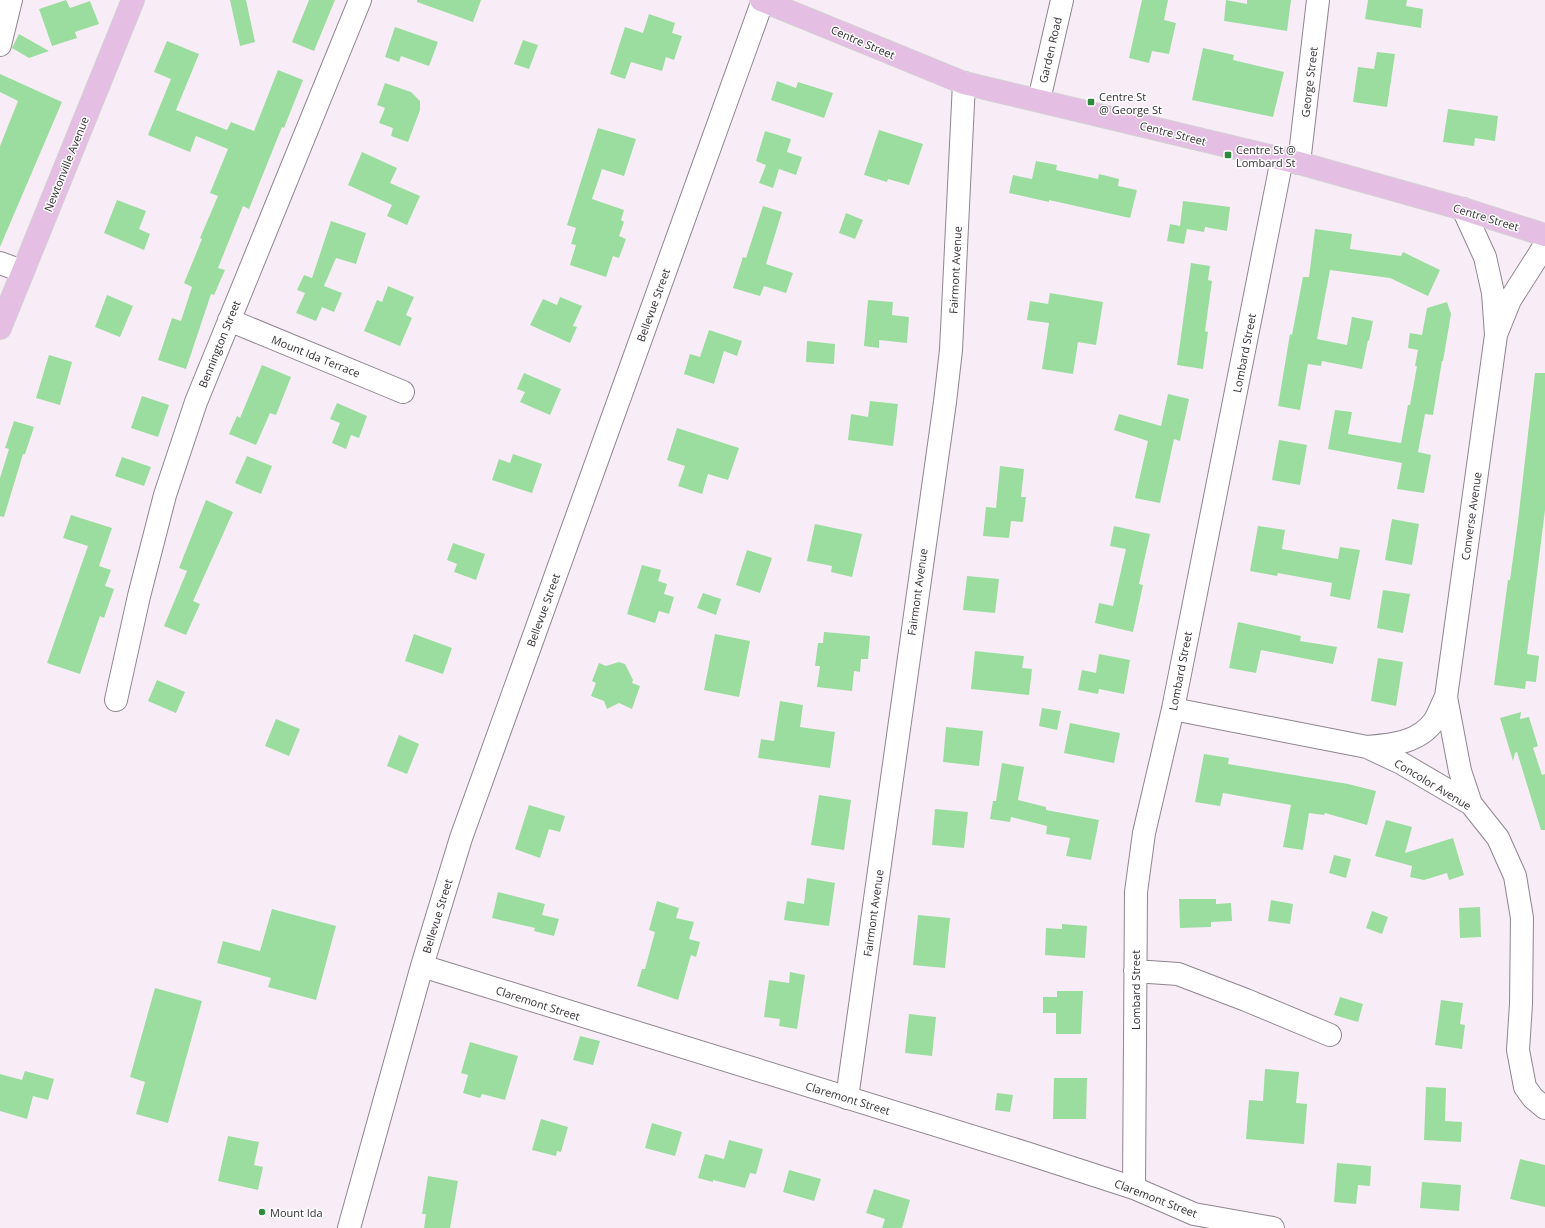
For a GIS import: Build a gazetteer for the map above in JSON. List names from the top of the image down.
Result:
{
  "streets": {
    "main road": ["Centre Street", "Newtonville Avenue"],
    "street": [
      "Garden Road",
      "George Street",
      "Fairmont Avenue",
      "Bellevue Street",
      "Bennington Street",
      "Lombard Street",
      "Mount Ida Terrace",
      "Converse Avenue",
      "Concolor Avenue",
      "Claremont Street"
    ]
  },
  "crossings": [
    ["Centre Street", "Garden Road"],
    ["Centre Street", "George Street"],
    ["Centre Street", "Fairmont Avenue"],
    ["Centre Street", "Bellevue Street"],
    ["Centre Street", "Lombard Street"],
    ["Centre Street", "Converse Avenue"],
    ["George Street", "Lombard Street"],
    ["Fairmont Avenue", "Claremont Street"],
    ["Bellevue Street", "Claremont Street"],
    ["Bennington Street", "Mount Ida Terrace"],
    ["Lombard Street", "Concolor Avenue"],
    ["Lombard Street", "Claremont Street"],
    ["Converse Avenue", "Concolor Avenue"]
  ],
  "places": {
    "transit": ["Centre St @ George St", "Centre St @ Lombard St"],
    "other": ["Mount Ida"]
  }
}
